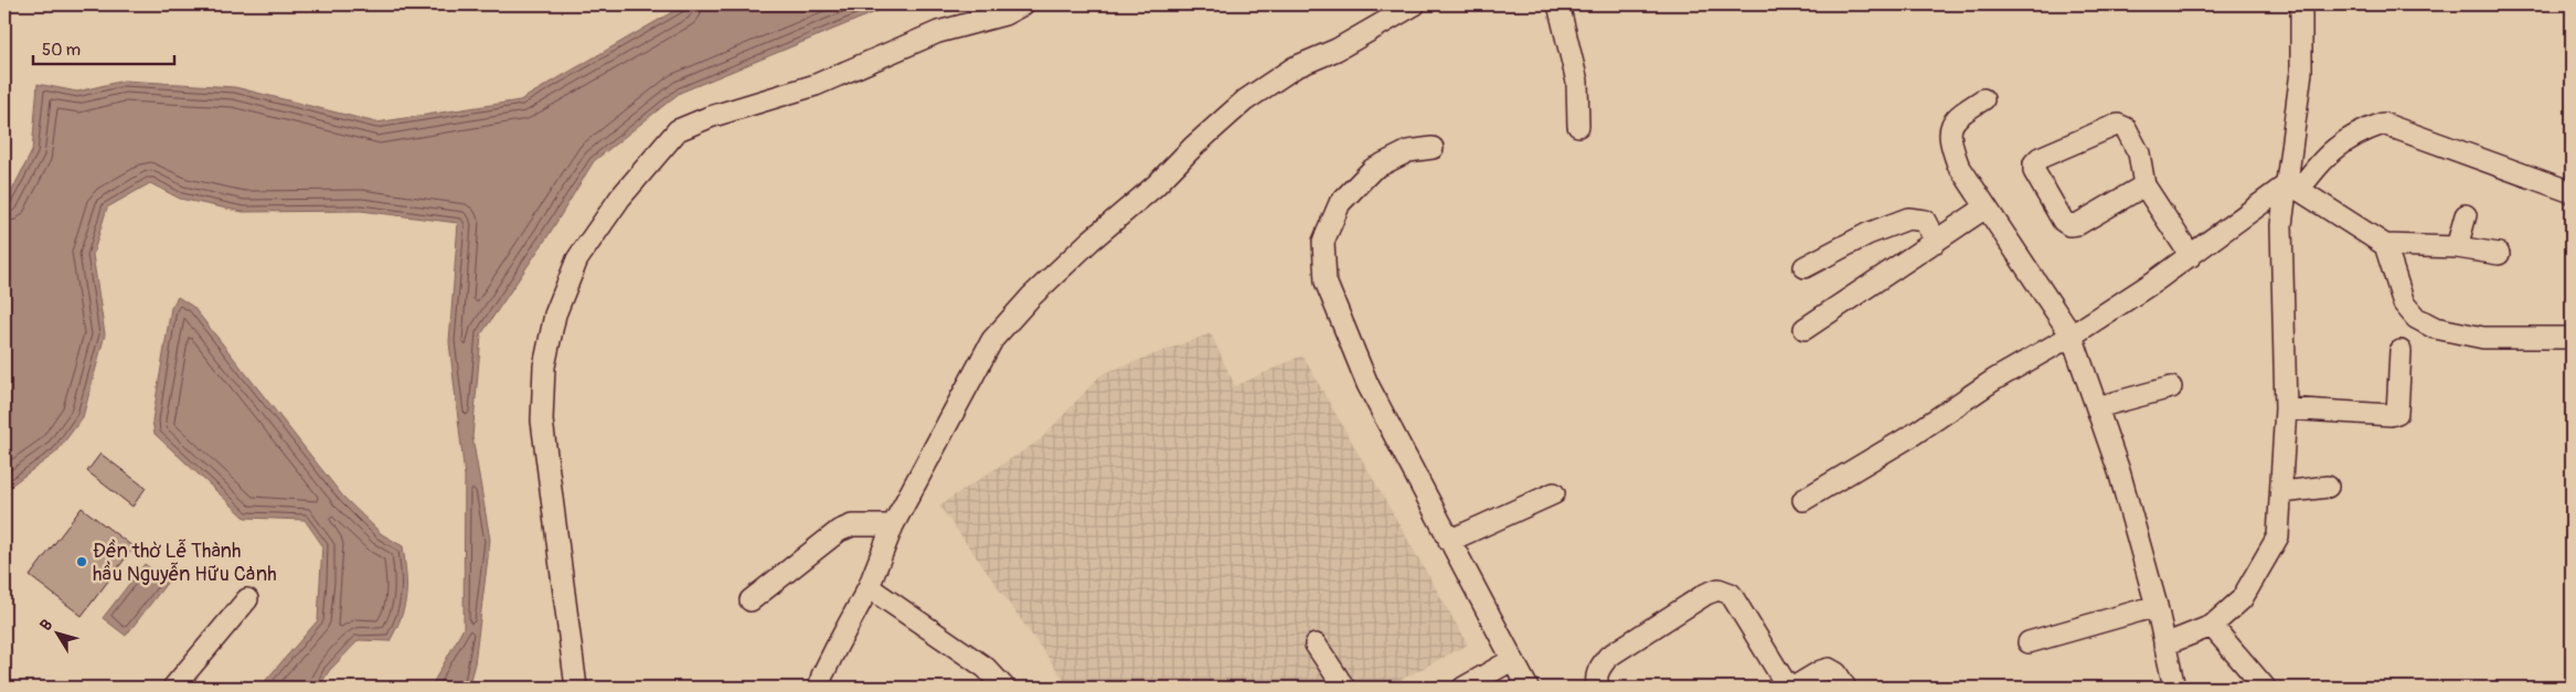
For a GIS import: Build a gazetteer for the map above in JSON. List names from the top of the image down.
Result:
{
  "places": ["Đền thờ Lễ Thành hầu Nguyễn Hữu Cảnh"],
  "scale_bar": "50 m",
  "north": "top left"
}
